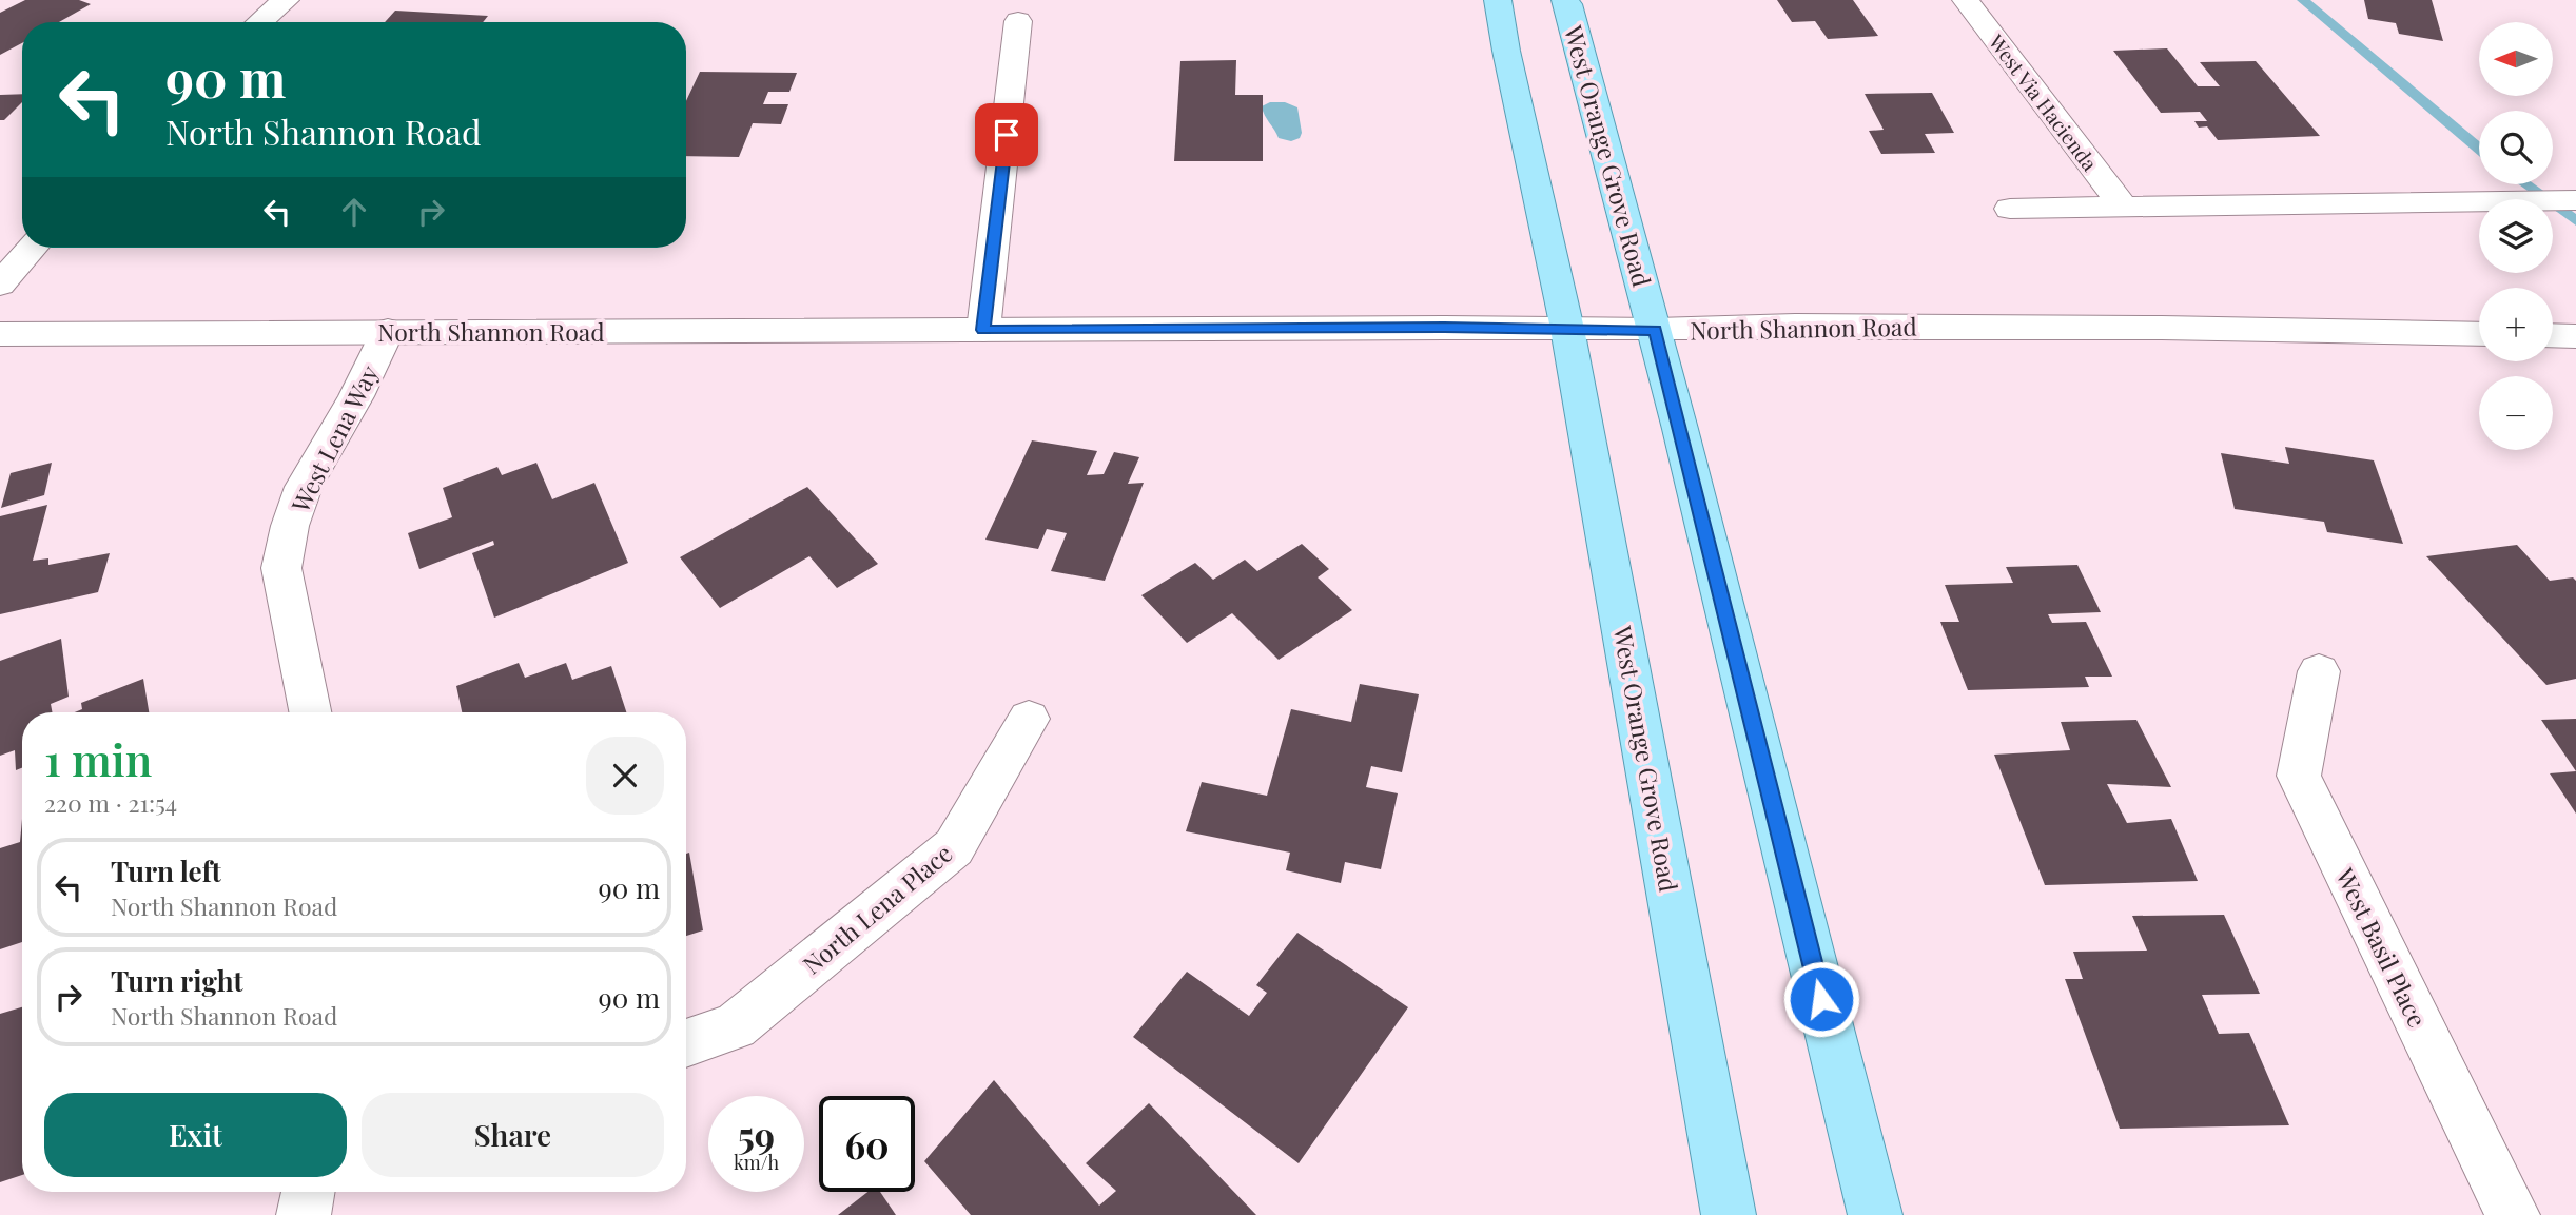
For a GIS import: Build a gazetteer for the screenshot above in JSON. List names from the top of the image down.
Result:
{
  "streets": {
    "main road": ["West Orange Grove Road"],
    "street": [
      "West Via Hacienda",
      "North Shannon Road",
      "West Lena Way",
      "North Lena Place",
      "West Basil Place"
    ]
  },
  "crossings": [
    ["West Orange Grove Road", "North Shannon Road"],
    ["North Shannon Road", "West Lena Way"]
  ],
  "north": "left",
  "page": {
    "map_buttons": ["+", "−"],
    "turn": ["90 m", "North Shannon Road"],
    "heading": ["1 min", "220 m · 21:54"],
    "list": [
      {
        "name": "Turn left",
        "note": "North Shannon Road",
        "value": "90 m"
      },
      {
        "name": "Turn right",
        "note": "North Shannon Road",
        "value": "90 m"
      }
    ],
    "buttons": ["Exit", "Share"],
    "speed": "59 km/h",
    "limit": "60"
  }
}
